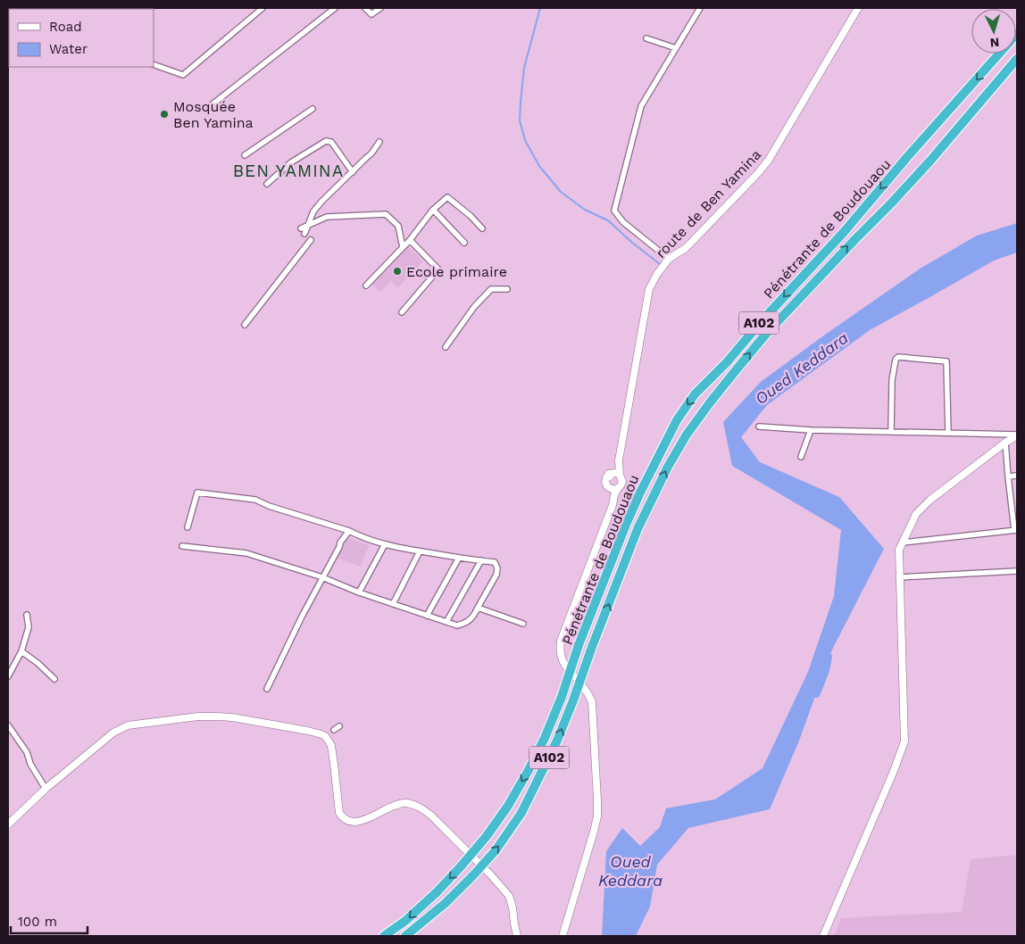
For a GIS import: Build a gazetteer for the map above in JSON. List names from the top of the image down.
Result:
{
  "streets": {
    "highway": ["Pénétrante de Boudouaou", "A102"],
    "street": ["route de Ben Yamina"]
  },
  "districts": ["BEN YAMINA"],
  "water": ["Oued Keddara"],
  "places": ["Mosquée Ben Yamina", "Ecole primaire"],
  "legend": ["Road", "Water"],
  "scale_bar": "100 m",
  "north": "bottom"
}
